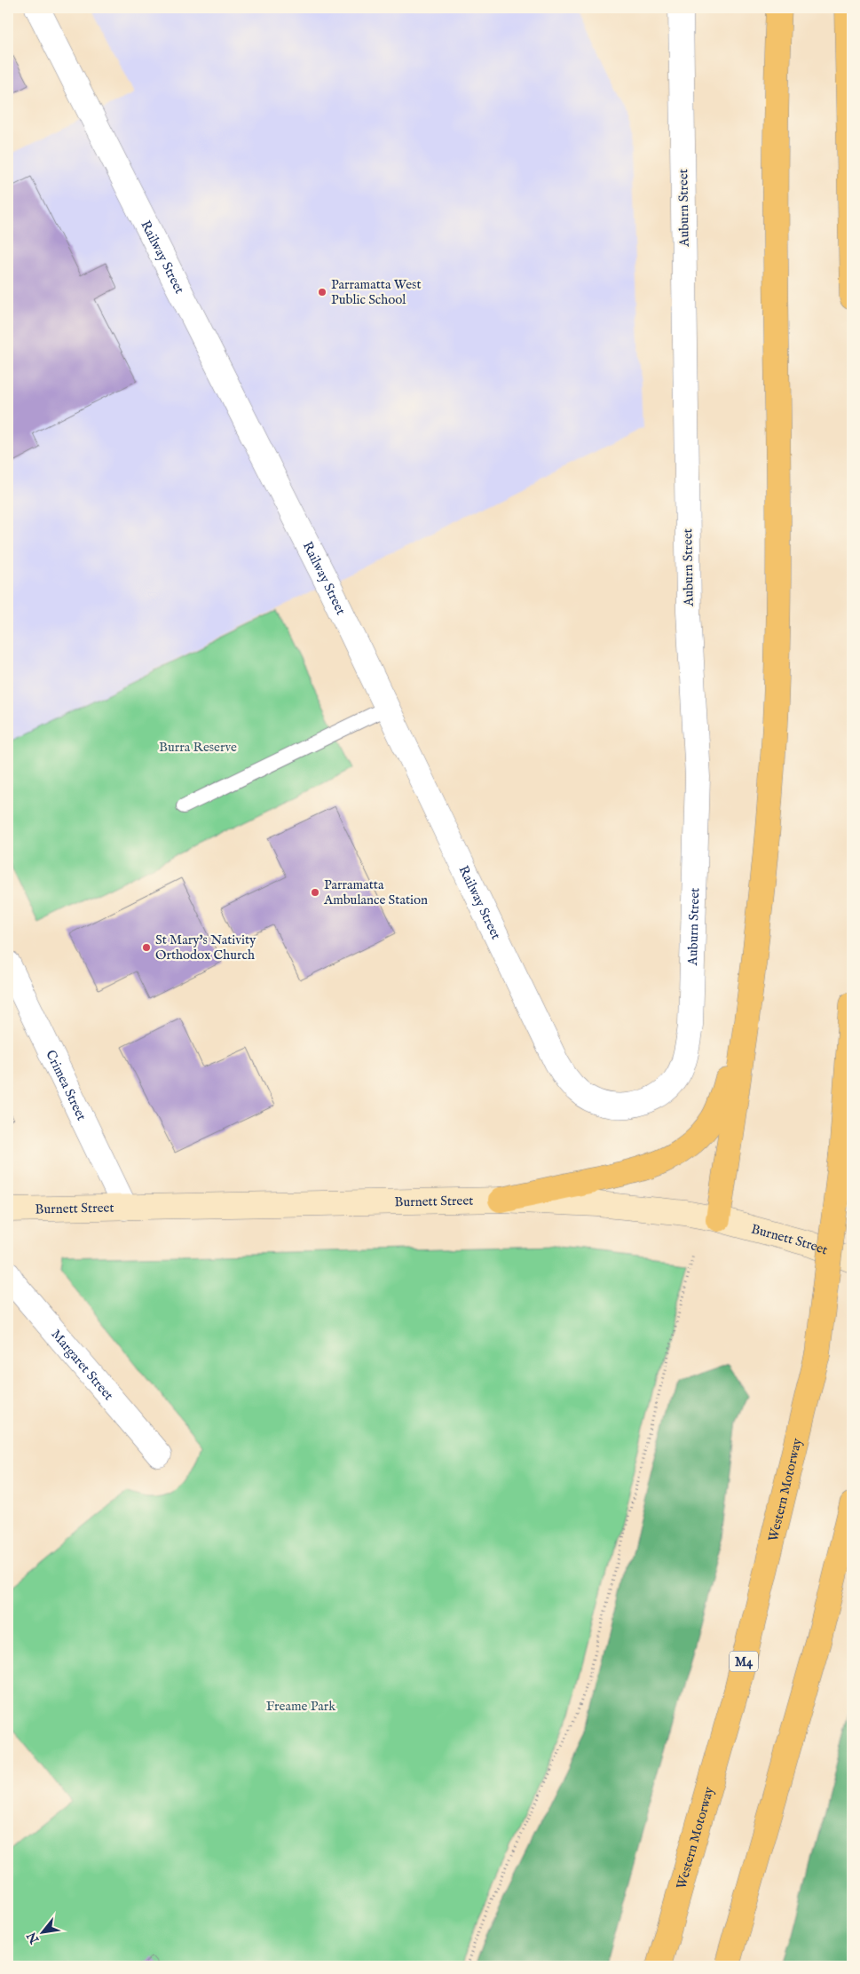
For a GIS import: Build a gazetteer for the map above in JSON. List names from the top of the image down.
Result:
{
  "streets": {
    "highway": ["Western Motorway", "M4"],
    "main road": ["Burnett Street"],
    "street": [
      "Auburn Street",
      "Railway Street",
      "Crimea Street",
      "Margaret Street"
    ]
  },
  "crossings": [
    ["Auburn Street", "Railway Street"],
    ["Crimea Street", "Burnett Street"]
  ],
  "parks": ["Burra Reserve", "Freame Park"],
  "places": ["Parramatta West Public School", "Parramatta Ambulance Station", "St Mary's Nativity Orthodox Church"],
  "north": "bottom left"
}
